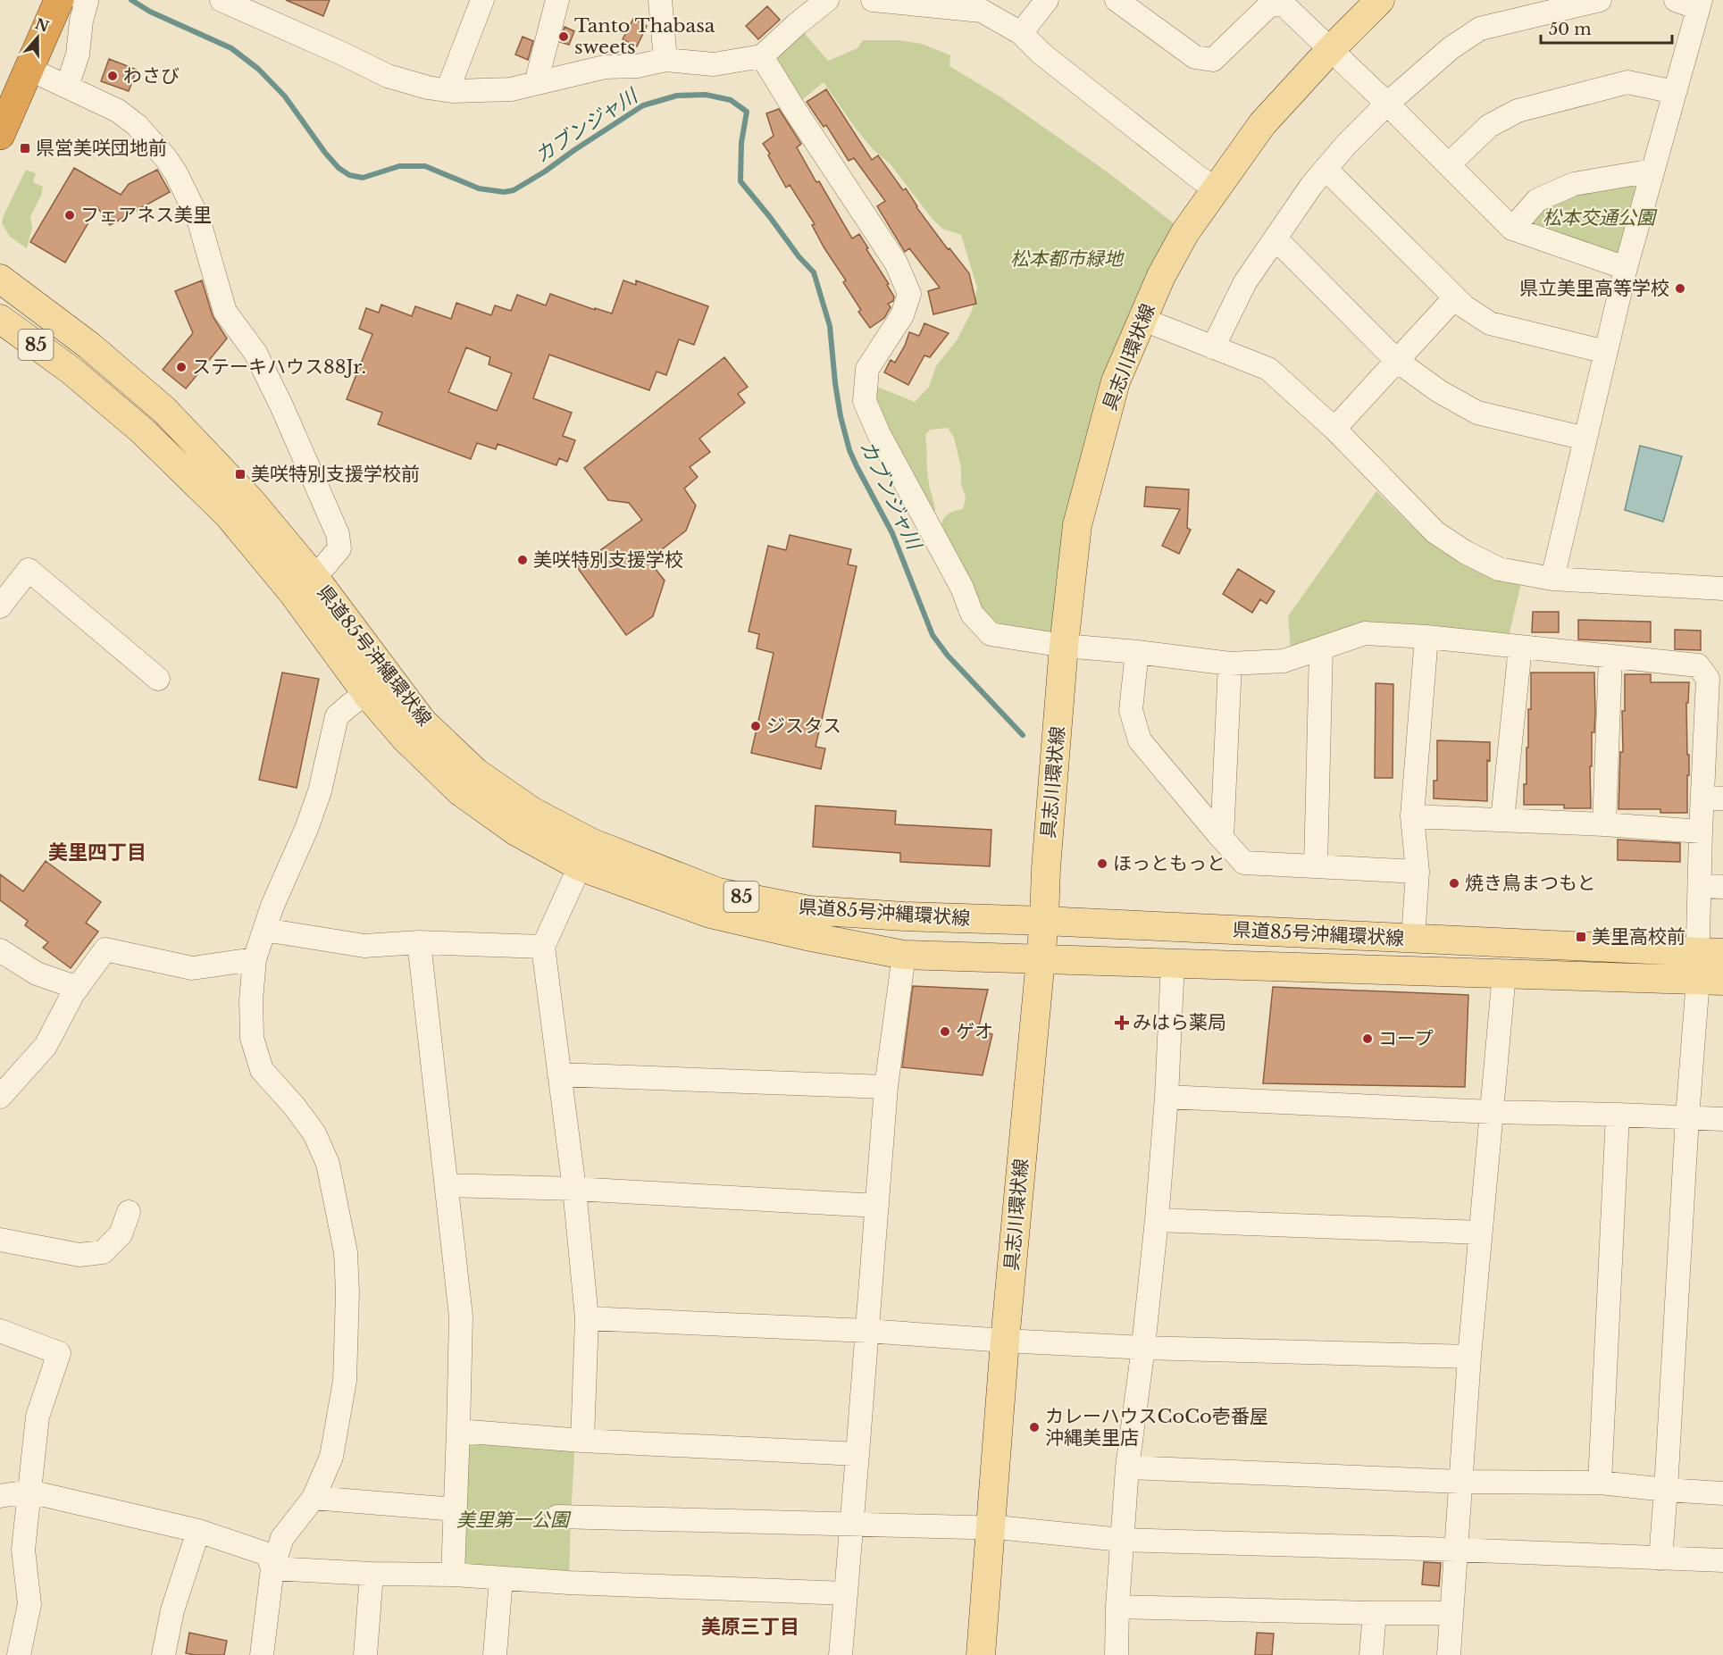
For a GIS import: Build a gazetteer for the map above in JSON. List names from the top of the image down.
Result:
{
  "streets": {
    "main road": ["85", "具志川環状線", "県道85号沖縄環状線"]
  },
  "crossings": [
    ["具志川環状線", "県道85号沖縄環状線"]
  ],
  "districts": ["美里四丁目", "美原三丁目"],
  "water": ["カブンジャ川"],
  "parks": ["松本交通公園", "松本都市緑地", "美里第一公園"],
  "places": {
    "other": [
      "Tanto Thabasa sweets",
      "わさび",
      "フェアネス美里",
      "県立美里高等学校",
      "ステーキハウス88Jr.",
      "美咲特別支援学校",
      "ジスタス",
      "ほっともっと",
      "焼き鳥まつもと",
      "ゲオ",
      "コープ",
      "カレーハウスCoCo壱番屋 沖縄美里店"
    ],
    "transit": ["県営美咲団地前", "美咲特別支援学校前", "美里高校前"],
    "health": ["みはら薬局"]
  },
  "scale_bar": "50 m",
  "north": "top"
}
